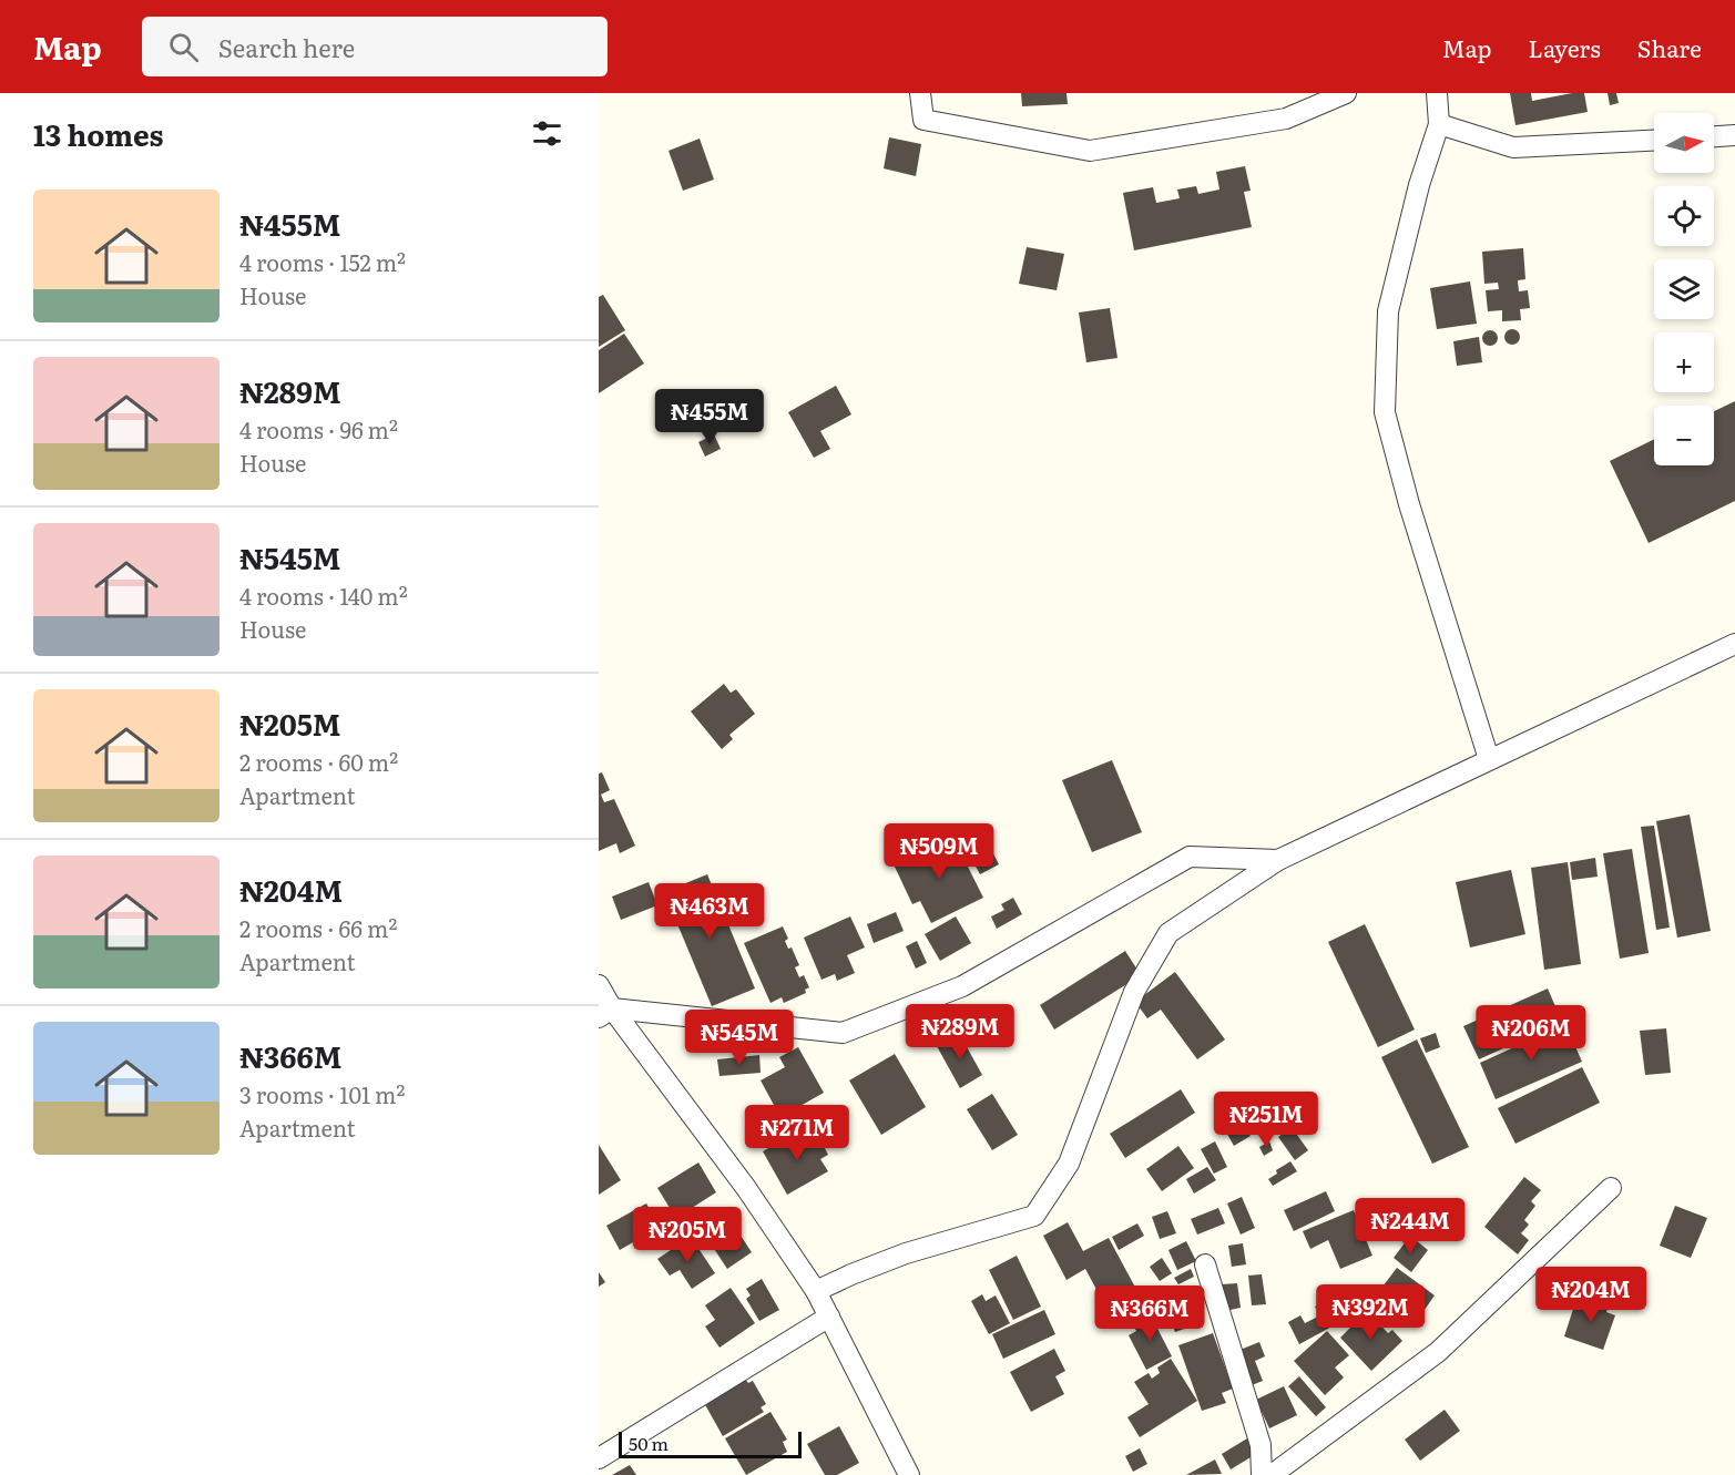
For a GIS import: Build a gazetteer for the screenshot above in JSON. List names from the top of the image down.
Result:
{
  "scale_bar": "50 m",
  "north": "right",
  "page": {
    "header": "Map",
    "search": "Search here",
    "nav": ["Map", "Layers", "Share"],
    "heading": "13 homes",
    "map_buttons": ["+", "−"],
    "list": [
      {
        "name": "₦455M",
        "note": "4 rooms · 152 m² · House"
      },
      {
        "name": "₦289M",
        "note": "4 rooms · 96 m² · House"
      },
      {
        "name": "₦545M",
        "note": "4 rooms · 140 m² · House"
      },
      {
        "name": "₦205M",
        "note": "2 rooms · 60 m² · Apartment"
      },
      {
        "name": "₦204M",
        "note": "2 rooms · 66 m² · Apartment"
      },
      {
        "name": "₦366M",
        "note": "3 rooms · 101 m² · Apartment"
      }
    ],
    "price": [
      "₦455M",
      "₦509M",
      "₦463M",
      "₦289M",
      "₦206M",
      "₦545M",
      "₦251M",
      "₦271M",
      "₦244M",
      "₦205M",
      "₦204M",
      "₦392M",
      "₦366M"
    ],
    "scale": "50 m"
  }
}
